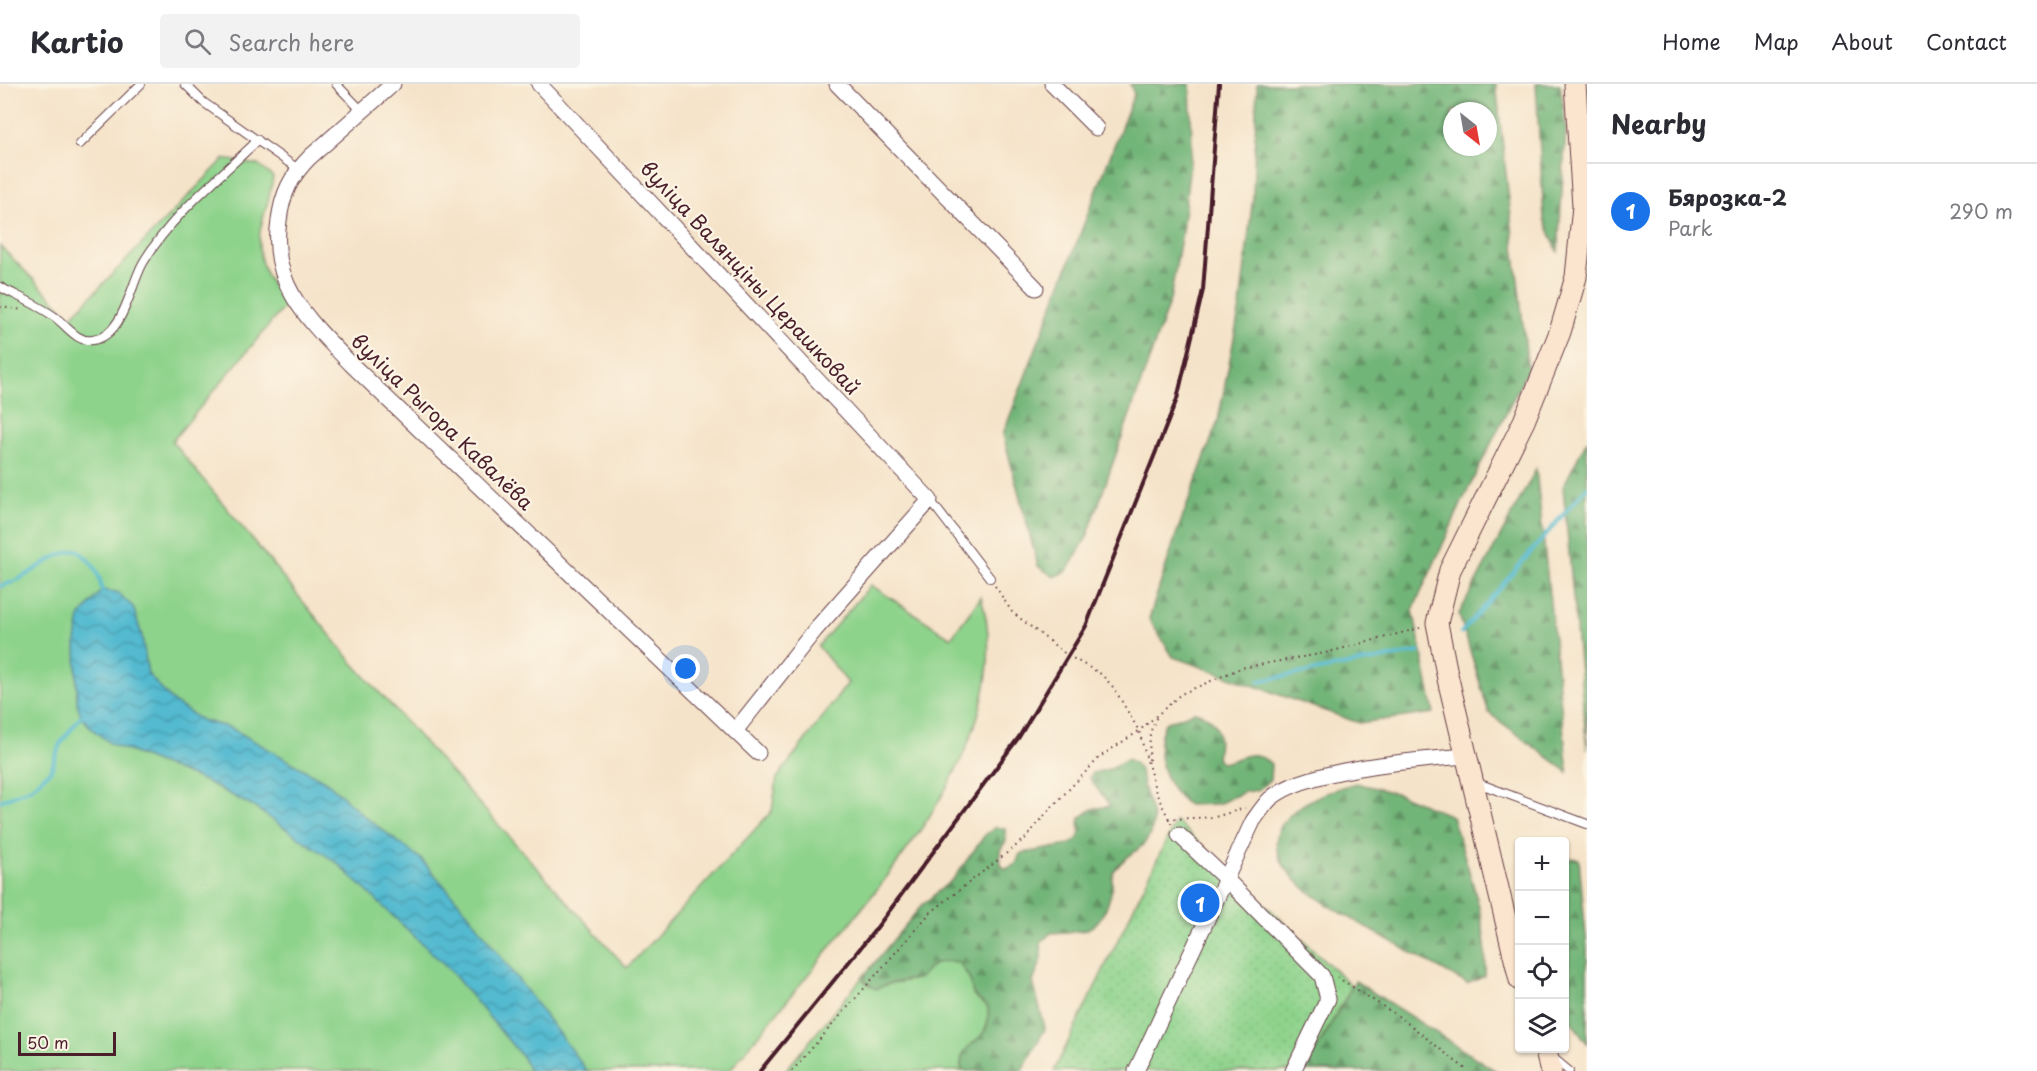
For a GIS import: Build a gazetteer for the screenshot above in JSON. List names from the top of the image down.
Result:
{
  "streets": {
    "street": ["вуліца Валянціны Церашковай", "вуліца Рыгора Кавалёва"]
  },
  "scale_bar": "50 m",
  "north": "bottom right",
  "page": {
    "header": "Kartio",
    "search": "Search here",
    "nav": [
      "Home",
      "Map",
      "About",
      "Contact"
    ],
    "heading": "Nearby",
    "list": [
      {
        "mark": "1",
        "name": "Бярозка-2",
        "note": "Park",
        "value": "290 m"
      }
    ],
    "map_buttons": ["+", "−"],
    "pins": "1",
    "scale": "50 m"
  }
}
